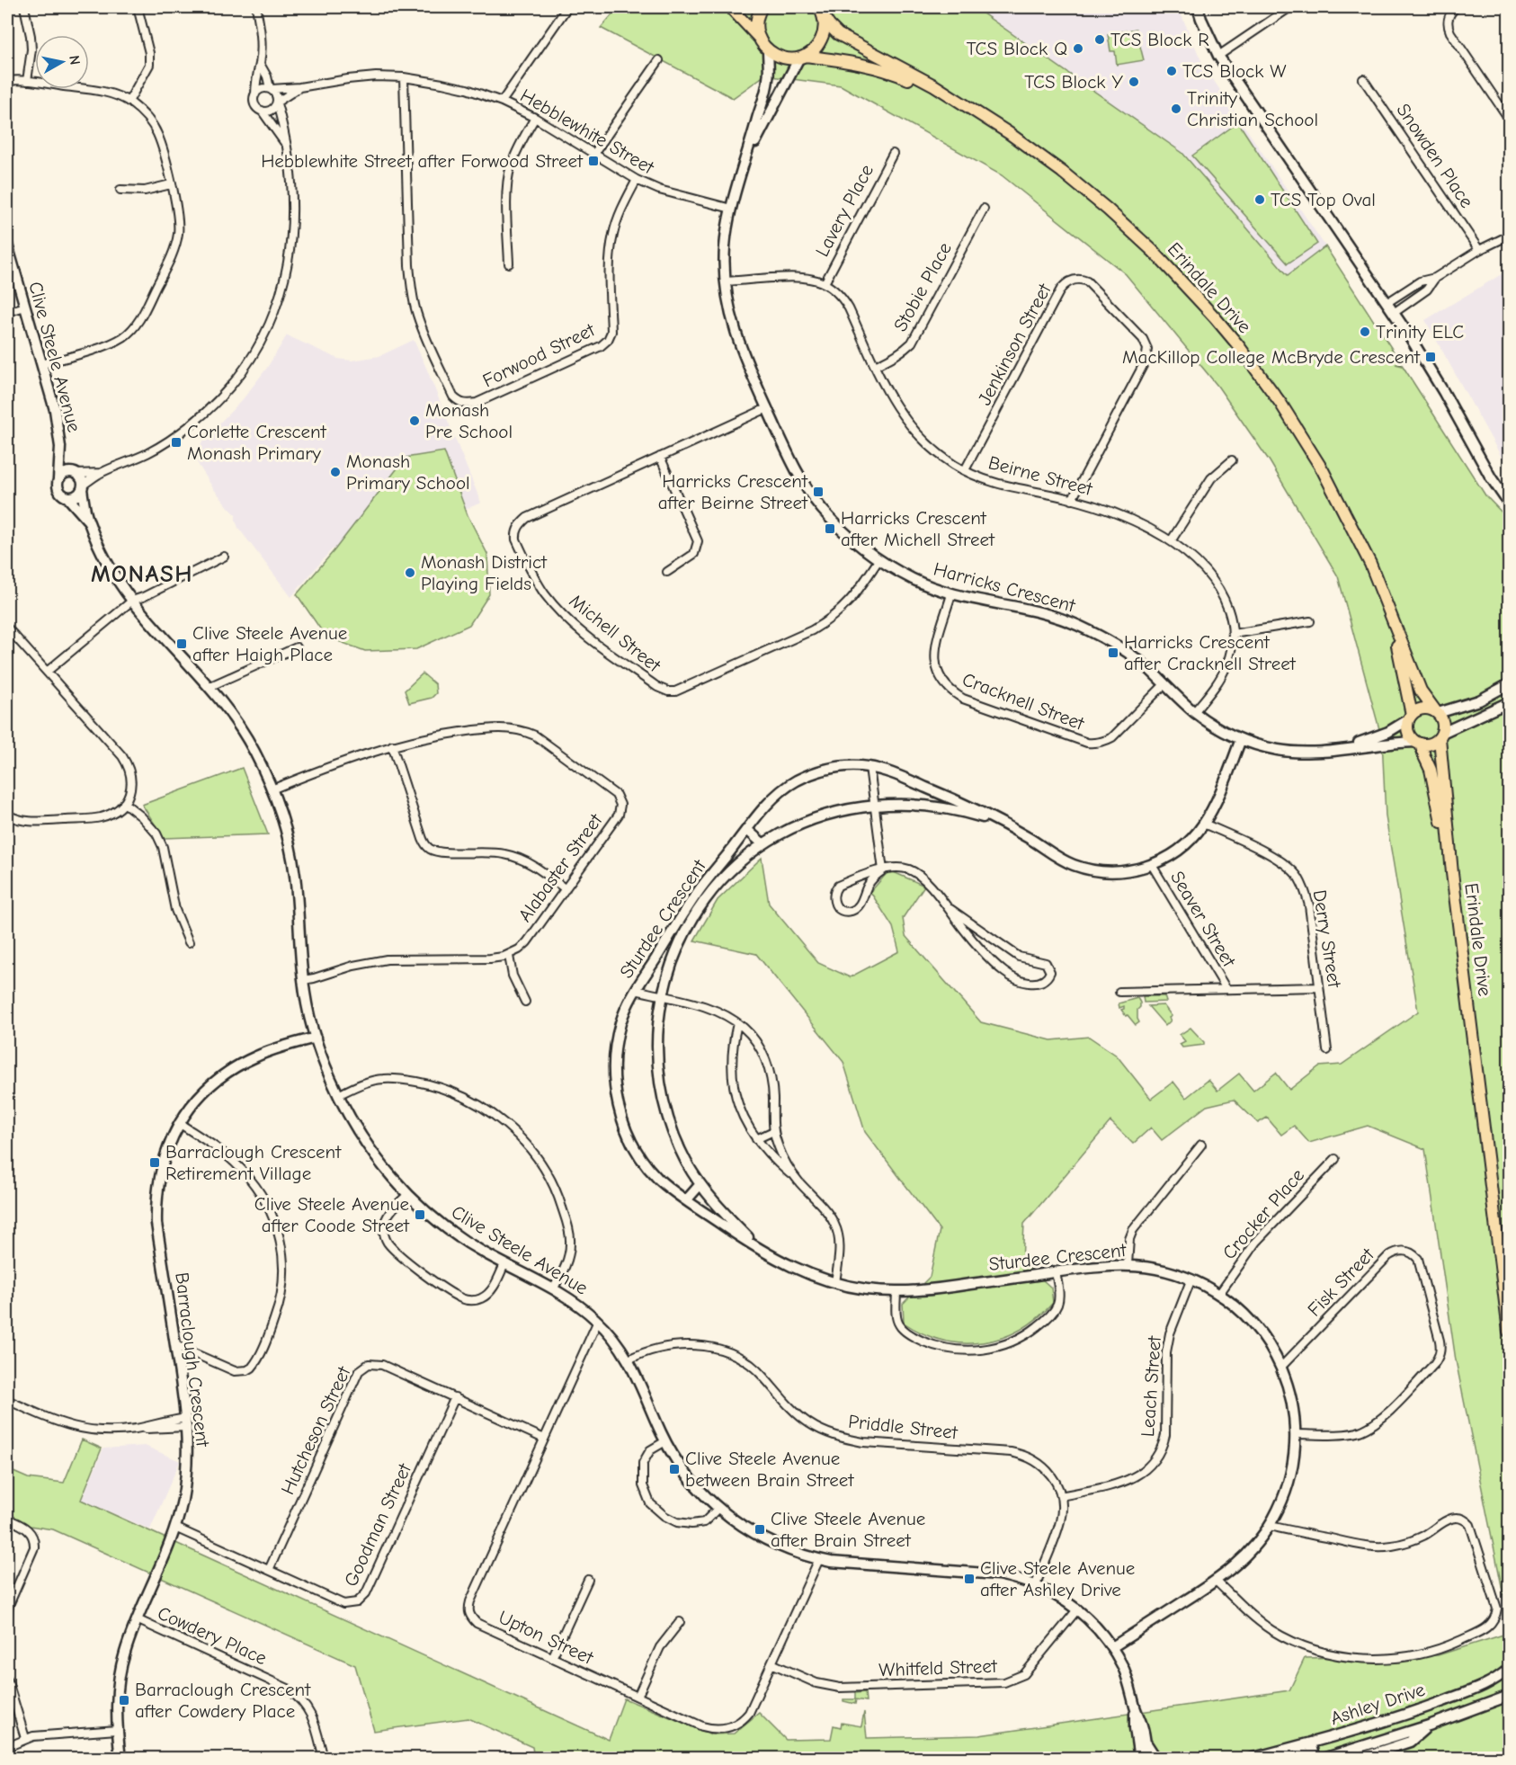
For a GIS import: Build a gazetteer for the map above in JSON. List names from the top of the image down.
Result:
{
  "streets": {
    "main road": ["Erindale Drive"],
    "street": [
      "Hebblewhite Street",
      "Snowden Place",
      "Lavery Place",
      "Stobie Place",
      "Jenkinson Street",
      "Forwood Street",
      "Clive Steele Avenue",
      "Beirne Street",
      "Harricks Crescent",
      "Michell Street",
      "Cracknell Street",
      "Alabaster Street",
      "Sturdee Crescent",
      "Seaver Street",
      "Derry Street",
      "Crocker Place",
      "Fisk Street",
      "Barraclough Crescent",
      "Leach Street",
      "Priddle Street",
      "Hutcheson Street",
      "Goodman Street",
      "Cowdery Place",
      "Upton Street",
      "Whitfeld Street",
      "Ashley Drive"
    ]
  },
  "crossings": [
    ["Hebblewhite Street", "Forwood Street"],
    ["Hebblewhite Street", "Harricks Crescent"],
    ["Lavery Place", "Beirne Street"],
    ["Stobie Place", "Beirne Street"],
    ["Erindale Drive", "Harricks Crescent"],
    ["Jenkinson Street", "Beirne Street"],
    ["Clive Steele Avenue", "Alabaster Street"],
    ["Clive Steele Avenue", "Sturdee Crescent"],
    ["Clive Steele Avenue", "Barraclough Crescent"],
    ["Clive Steele Avenue", "Priddle Street"],
    ["Clive Steele Avenue", "Upton Street"],
    ["Clive Steele Avenue", "Whitfeld Street"],
    ["Beirne Street", "Harricks Crescent"],
    ["Harricks Crescent", "Michell Street"],
    ["Harricks Crescent", "Cracknell Street"],
    ["Harricks Crescent", "Sturdee Crescent"],
    ["Sturdee Crescent", "Seaver Street"],
    ["Sturdee Crescent", "Derry Street"],
    ["Sturdee Crescent", "Crocker Place"],
    ["Sturdee Crescent", "Fisk Street"],
    ["Sturdee Crescent", "Leach Street"],
    ["Seaver Street", "Derry Street"],
    ["Barraclough Crescent", "Goodman Street"],
    ["Barraclough Crescent", "Cowdery Place"],
    ["Leach Street", "Priddle Street"],
    ["Hutcheson Street", "Goodman Street"],
    ["Hutcheson Street", "Upton Street"],
    ["Upton Street", "Whitfeld Street"]
  ],
  "districts": ["MONASH"],
  "places": {
    "other": [
      "TCS Block R",
      "TCS Block Q",
      "TCS Block W",
      "TCS Block Y",
      "Trinity Christian School",
      "TCS Top Oval",
      "Trinity ELC",
      "Monash Pre School",
      "Monash Primary School",
      "Monash District Playing Fields"
    ],
    "transit": [
      "Hebblewhite Street after Forwood Street",
      "MacKillop College McBryde Crescent",
      "Corlette Crescent Monash Primary",
      "Harricks Crescent after Beirne Street",
      "Harricks Crescent after Michell Street",
      "Clive Steele Avenue after Haigh Place",
      "Harricks Crescent after Cracknell Street",
      "Barraclough Crescent Retirement Village",
      "Clive Steele Avenue after Coode Street",
      "Clive Steele Avenue between Brain Street",
      "Clive Steele Avenue after Brain Street",
      "Clive Steele Avenue after Ashley Drive",
      "Barraclough Crescent after Cowdery Place"
    ]
  },
  "north": "right"
}
